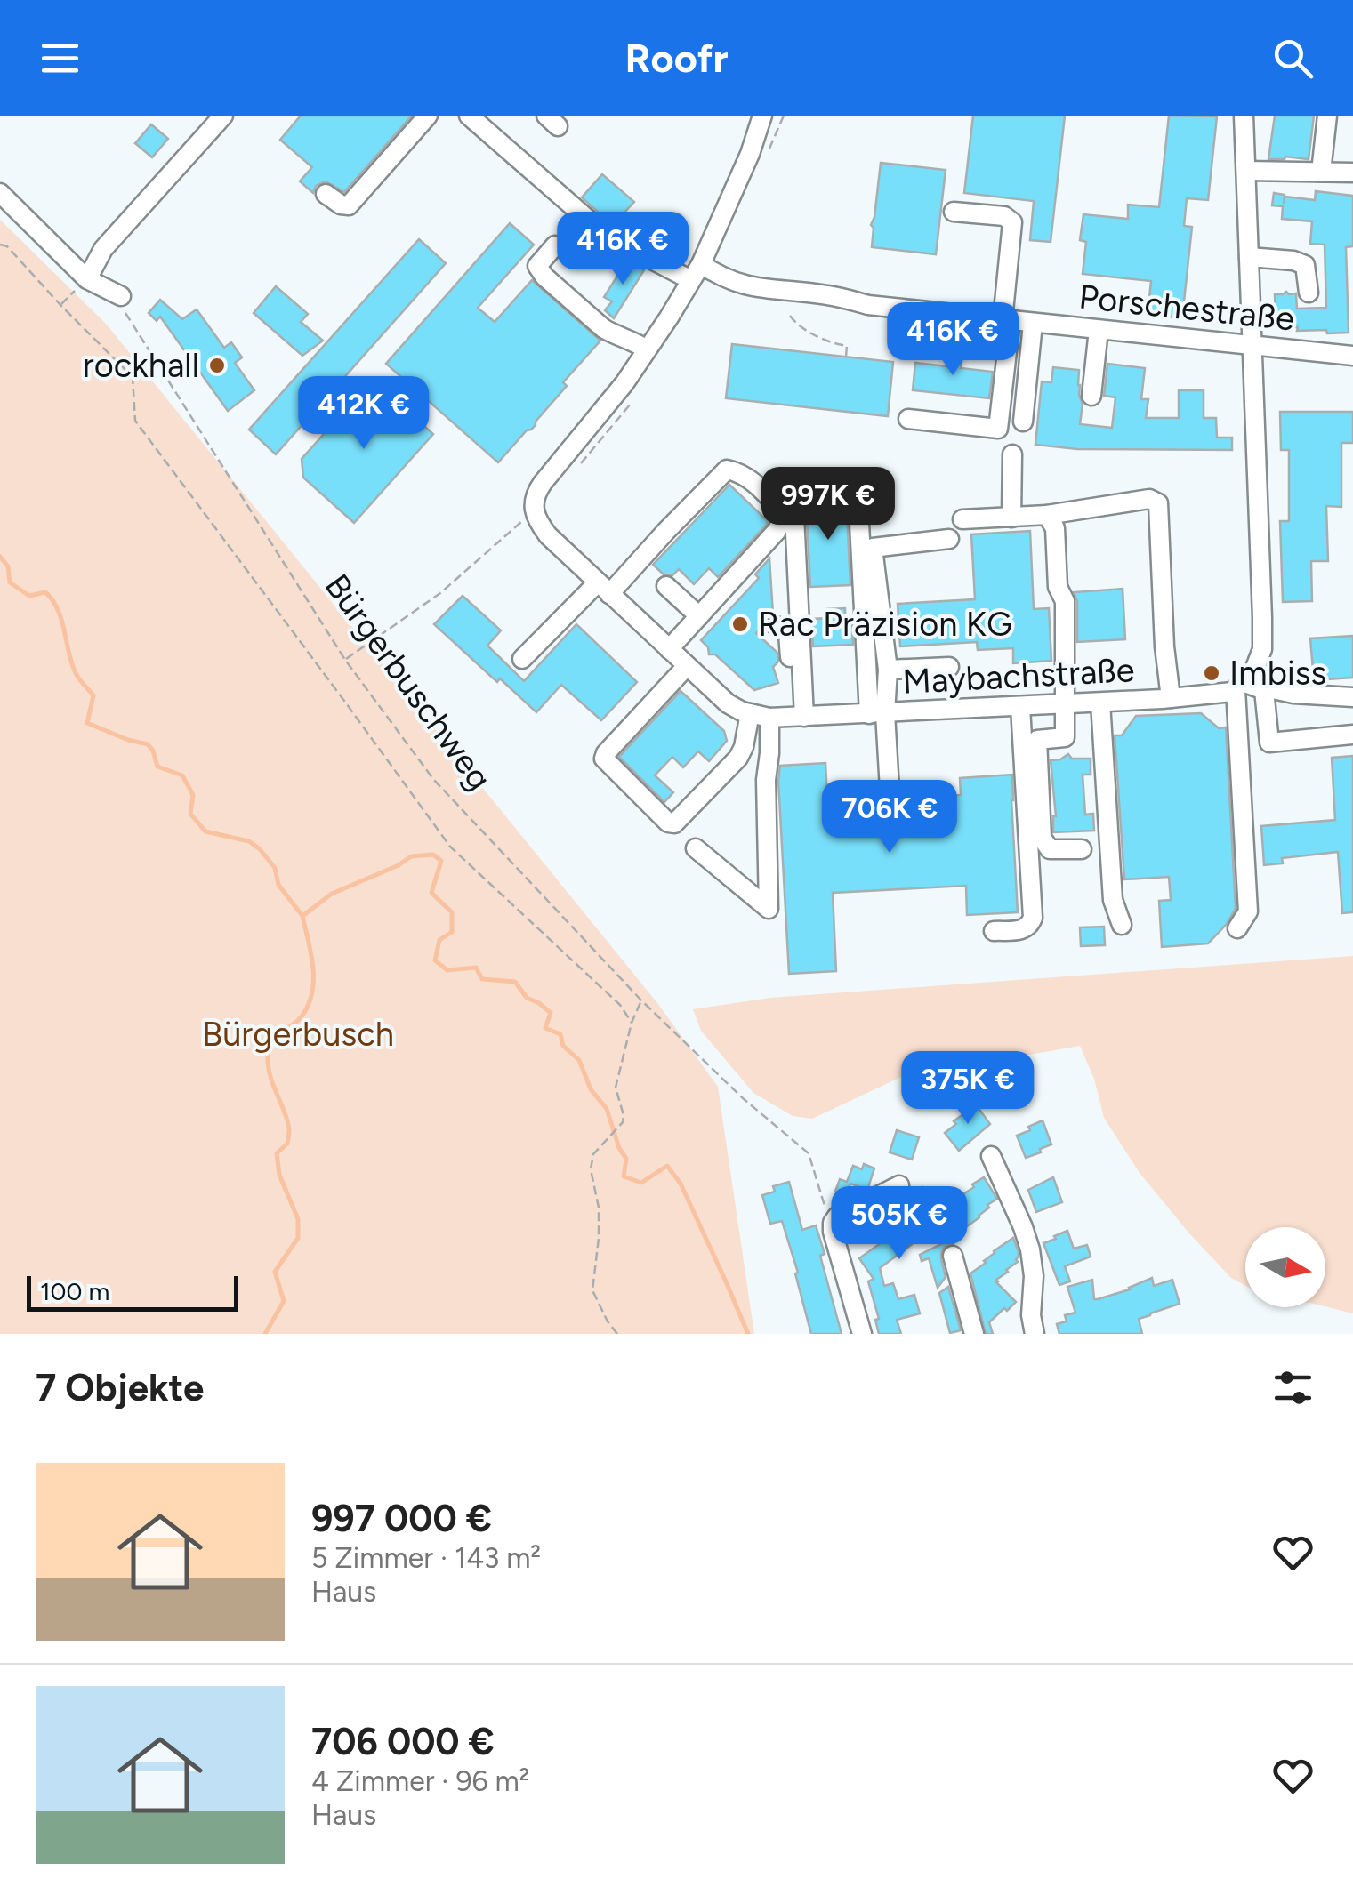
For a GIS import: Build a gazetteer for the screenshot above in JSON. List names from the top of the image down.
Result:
{
  "streets": {
    "street": ["Porschestraße", "Maybachstraße"],
    "path": ["Bürgerbuschweg"]
  },
  "parks": ["Bürgerbusch"],
  "places": ["rockhall", "Rac Präzision KG", "Imbiss"],
  "scale_bar": "100 m",
  "north": "right",
  "page": {
    "header": "Roofr",
    "price": [
      "416K €",
      "416K €",
      "412K €",
      "997K €",
      "706K €",
      "375K €",
      "505K €"
    ],
    "scale": "100 m",
    "heading": "7 Objekte",
    "list": [
      {
        "name": "997 000 €",
        "note": "5 Zimmer · 143 m² · Haus"
      },
      {
        "name": "706 000 €",
        "note": "4 Zimmer · 96 m² · Haus"
      }
    ]
  }
}
